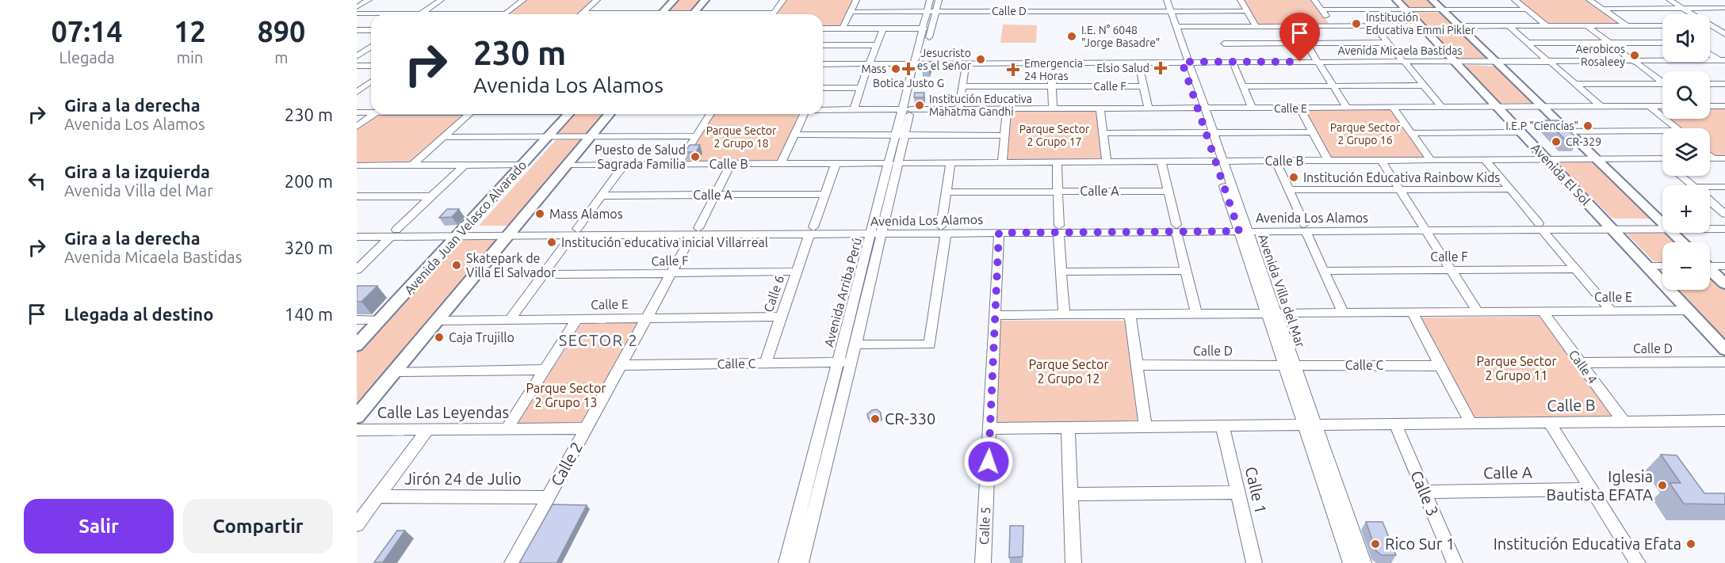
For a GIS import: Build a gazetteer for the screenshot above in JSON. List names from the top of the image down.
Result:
{
  "streets": {
    "main road": ["Avenida El Sol", "Avenida Juan Velasco Alvarado"],
    "street": [
      "Calle D",
      "Avenida Micaela Bastidas",
      "Calle F",
      "Calle E",
      "Calle B",
      "Calle A",
      "Avenida Los Alamos",
      "Avenida Villa del Mar",
      "Avenida Arriba Perú",
      "Calle 6",
      "Calle C",
      "Calle 4",
      "Calle Las Leyendas",
      "Calle 2",
      "Jirón 24 de Julio",
      "Calle 1",
      "Calle 3",
      "Calle 5"
    ]
  },
  "crossings": [
    ["Calle D", "Avenida Villa del Mar"],
    ["Calle D", "Avenida Arriba Perú"],
    ["Calle D", "Calle C"],
    ["Calle D", "Calle 4"],
    ["Avenida Micaela Bastidas", "Avenida El Sol"],
    ["Avenida Micaela Bastidas", "Avenida Villa del Mar"],
    ["Avenida Micaela Bastidas", "Avenida Arriba Perú"],
    ["Calle F", "Calle 6"],
    ["Calle F", "Calle 2"],
    ["Calle E", "Avenida El Sol"],
    ["Calle E", "Avenida Villa del Mar"],
    ["Calle E", "Avenida Arriba Perú"],
    ["Calle E", "Calle 6"],
    ["Calle E", "Calle 4"],
    ["Calle E", "Calle 2"],
    ["Calle E", "Calle 5"],
    ["Calle B", "Avenida El Sol"],
    ["Calle B", "Avenida Villa del Mar"],
    ["Calle B", "Avenida Arriba Perú"],
    ["Calle B", "Calle 4"],
    ["Calle B", "Calle 1"],
    ["Calle B", "Calle 3"],
    ["Calle B", "Calle 5"],
    ["Avenida El Sol", "Avenida Los Alamos"],
    ["Calle A", "Calle 3"],
    ["Avenida Los Alamos", "Avenida Juan Velasco Alvarado"],
    ["Avenida Los Alamos", "Avenida Villa del Mar"],
    ["Avenida Los Alamos", "Avenida Arriba Perú"],
    ["Avenida Los Alamos", "Calle 6"],
    ["Avenida Los Alamos", "Calle 2"],
    ["Avenida Los Alamos", "Calle 5"],
    ["Avenida Villa del Mar", "Calle C"],
    ["Avenida Arriba Perú", "Calle C"],
    ["Calle 6", "Calle C"],
    ["Calle C", "Calle 2"],
    ["Calle Las Leyendas", "Calle 2"],
    ["Calle 2", "Jirón 24 de Julio"]
  ],
  "districts": ["SECTOR 2"],
  "parks": [
    "Parque Sector 2 Grupo 16",
    "Parque Sector 2 Grupo 17",
    "Parque Sector 2 Grupo 18",
    "Parque Sector 2 Grupo 11",
    "Parque Sector 2 Grupo 12",
    "Parque Sector 2 Grupo 13"
  ],
  "places": {
    "other": [
      "Institución Educativa Emmi Pikler",
      "I.E. N° 6048 \"Jorge Basadre\"",
      "Aerobicos Rosaleey",
      "Jesucristo es el Señor",
      "Mass",
      "Institución Educativa Mahatma Gandhi",
      "I.E.P \"Ciencias\"",
      "CR-329",
      "Puesto de Salud Sagrada Familia",
      "Institución Educativa Rainbow Kids",
      "Mass Alamos",
      "Institución educativa inicial Villarreal",
      "Skatepark de Villa El Salvador",
      "Caja Trujillo",
      "CR-330",
      "Iglesia Bautista EFATA",
      "Rico Sur 1",
      "Institución Educativa Efata"
    ],
    "health": ["Elsio Salud", "Botica Justo G", "Emergencia 24 Horas"]
  },
  "page": {
    "eta": [
      "07:14",
      "Llegada",
      "12",
      "min",
      "890",
      "m"
    ],
    "map_buttons": ["+", "−"],
    "turn": ["230 m", "Avenida Los Alamos"],
    "list": [
      {
        "name": "Gira a la derecha",
        "note": "Avenida Los Alamos",
        "value": "230 m"
      },
      {
        "name": "Gira a la izquierda",
        "note": "Avenida Villa del Mar",
        "value": "200 m"
      },
      {
        "name": "Gira a la derecha",
        "note": "Avenida Micaela Bastidas",
        "value": "320 m"
      },
      {
        "name": "Llegada al destino",
        "value": "140 m"
      }
    ],
    "buttons": ["Salir", "Compartir"]
  }
}
